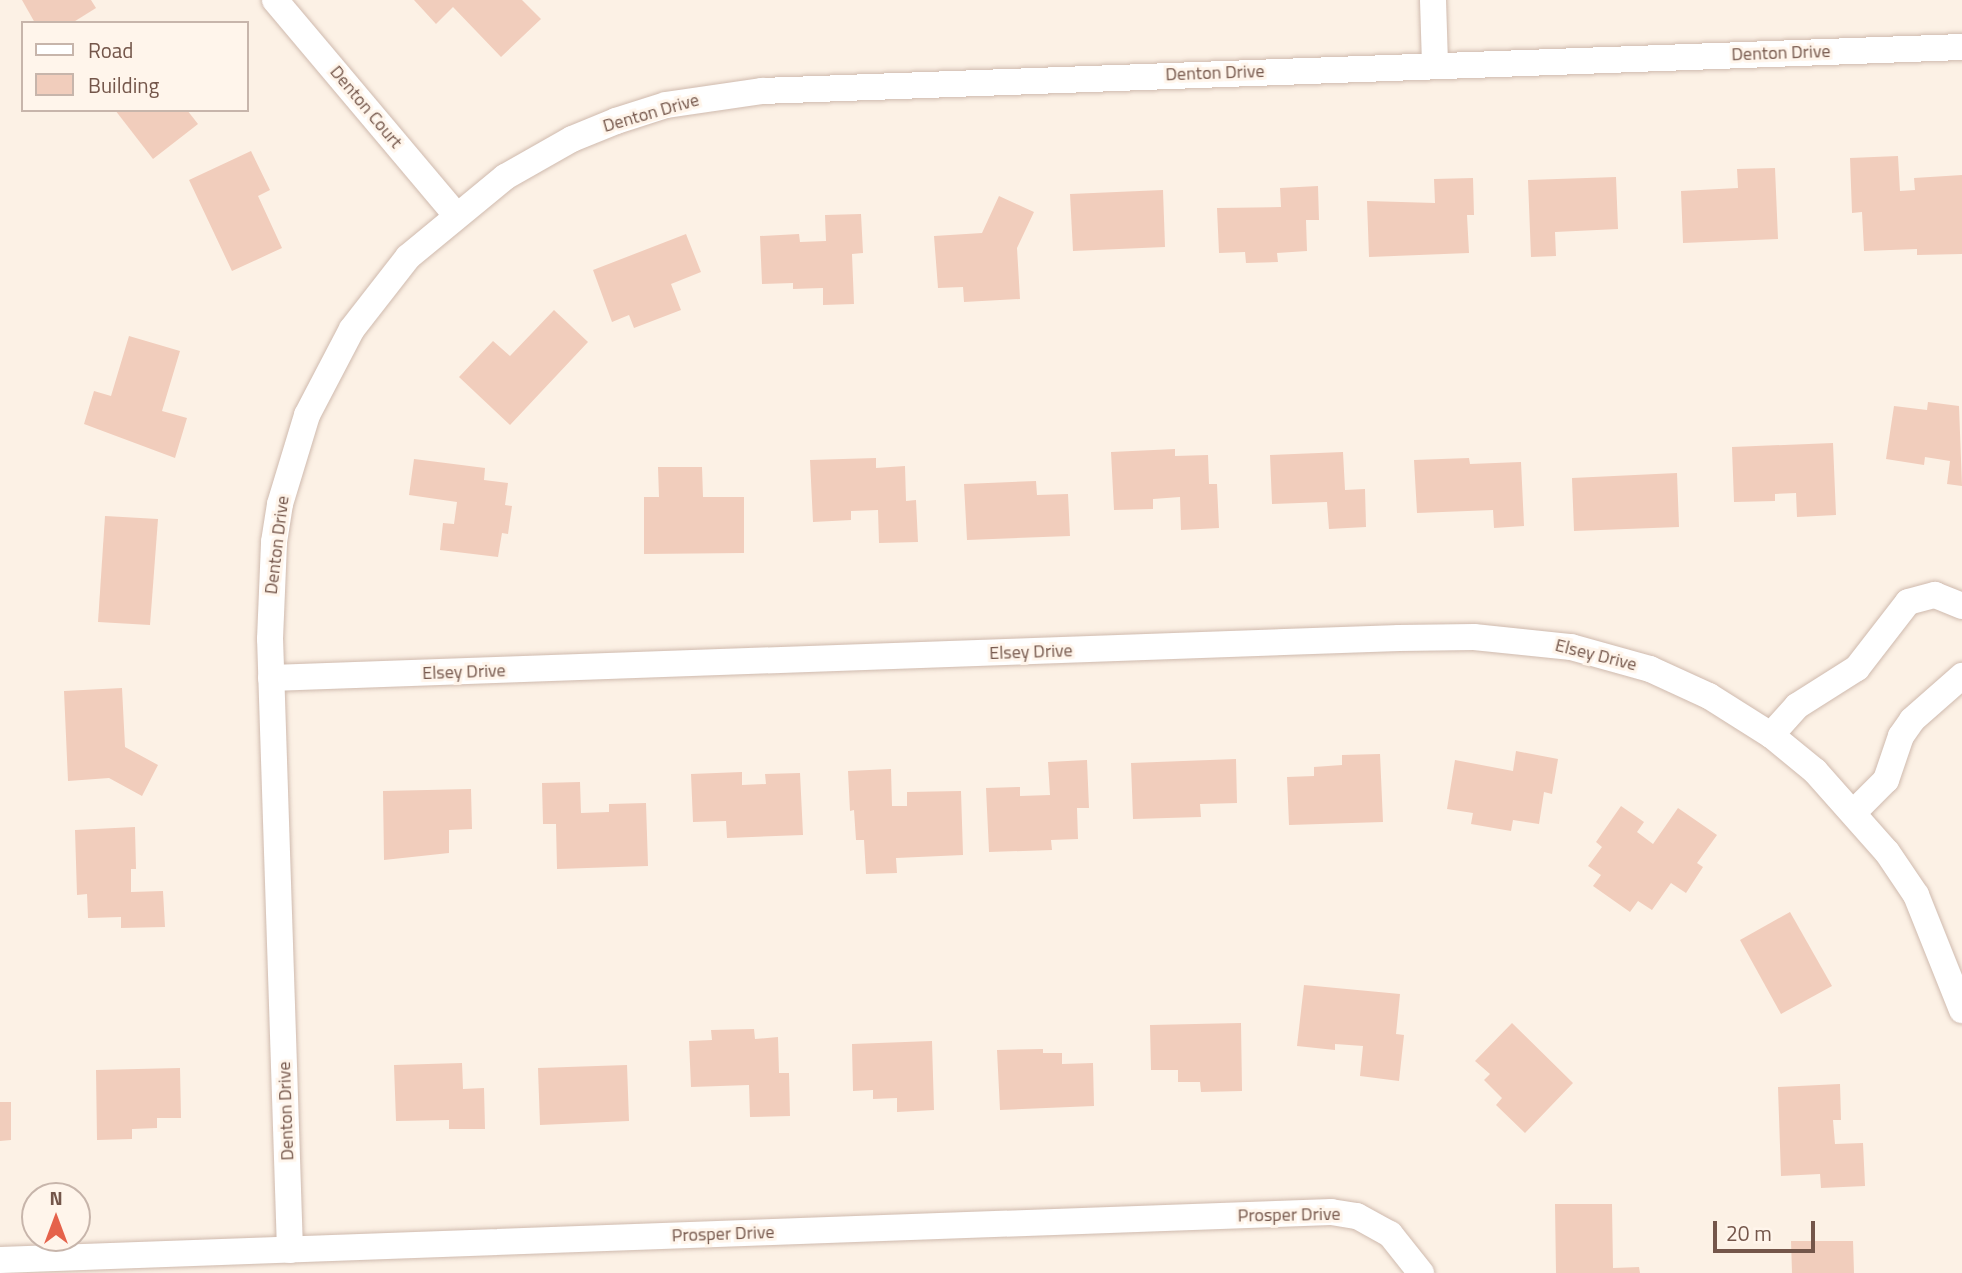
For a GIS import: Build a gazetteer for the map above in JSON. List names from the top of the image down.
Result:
{
  "streets": {
    "street": [
      "Denton Drive",
      "Denton Court",
      "Elsey Drive",
      "Prosper Drive"
    ]
  },
  "crossings": [
    ["Denton Drive", "Denton Court"],
    ["Denton Drive", "Elsey Drive"],
    ["Denton Drive", "Prosper Drive"]
  ],
  "legend": ["Road", "Building"],
  "scale_bar": "20 m",
  "north": "top"
}
